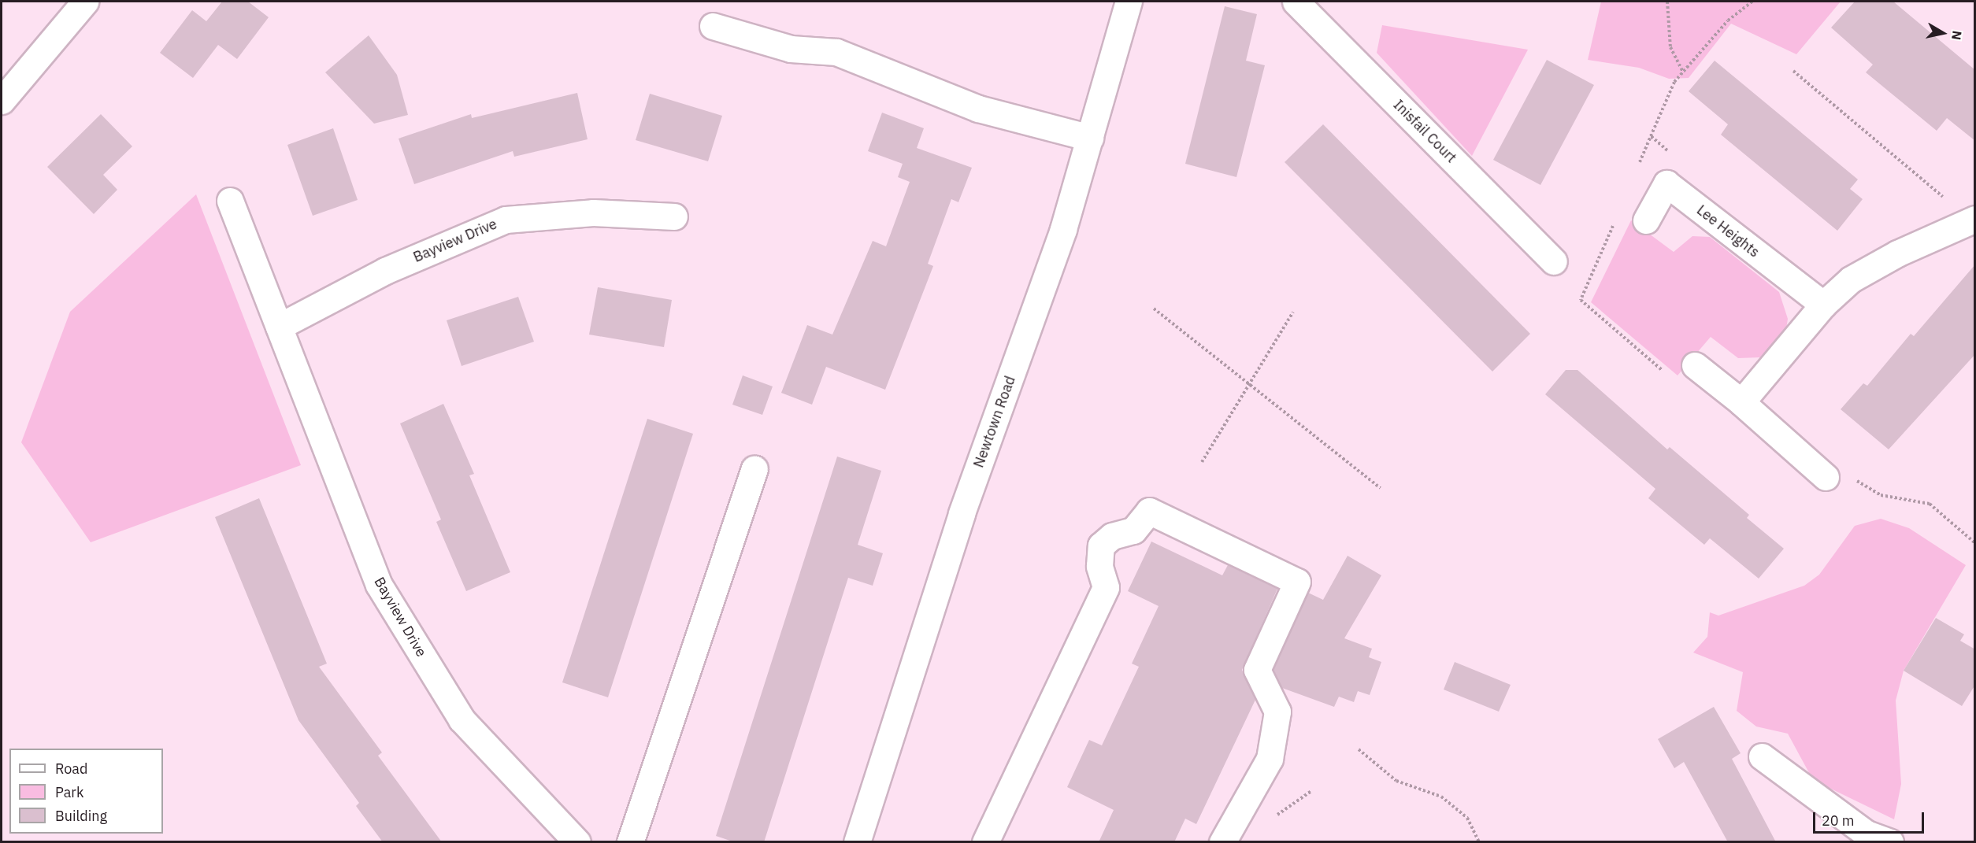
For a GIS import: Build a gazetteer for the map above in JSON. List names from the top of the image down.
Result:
{
  "streets": {
    "street": [
      "Inisfail Court",
      "Lee Heights",
      "Bayview Drive",
      "Newtown Road"
    ]
  },
  "legend": ["Road", "Park", "Building"],
  "scale_bar": "20 m",
  "north": "right"
}
